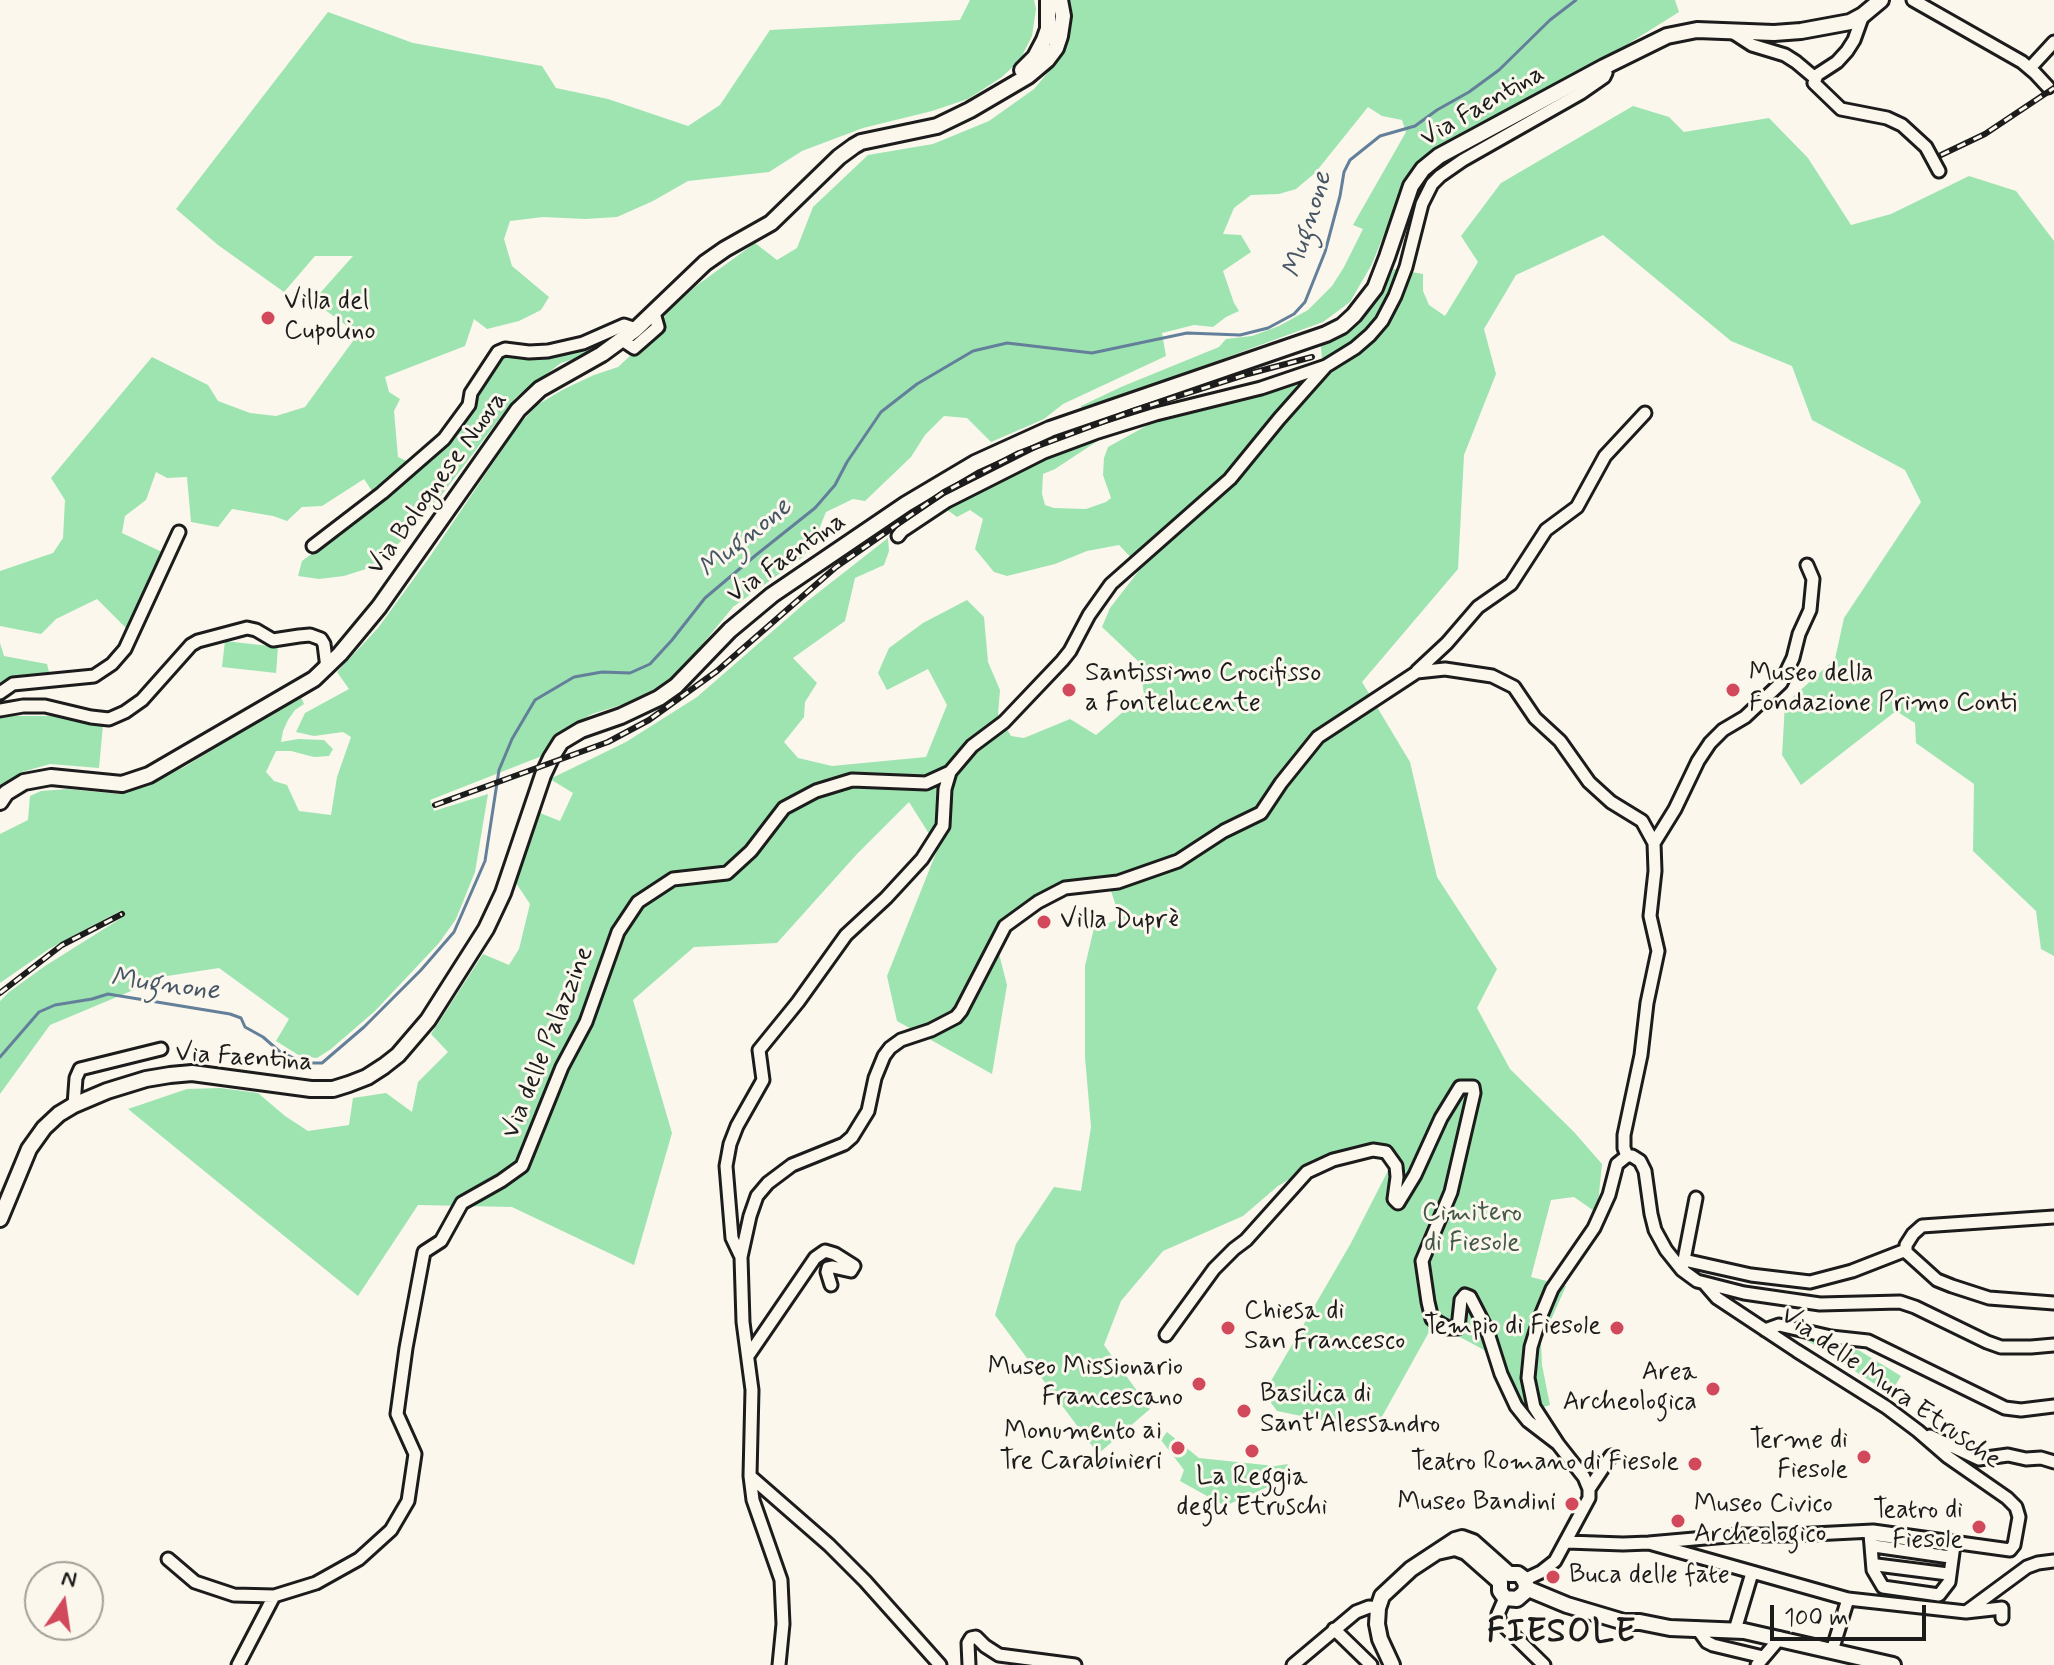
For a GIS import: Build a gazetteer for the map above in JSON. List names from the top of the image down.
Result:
{
  "streets": {
    "main road": ["Via Faentina", "Via Bolognese Nuova"],
    "street": ["Via delle Palazzine", "Via delle Mura Etrusche"]
  },
  "districts": ["FIESOLE"],
  "water": ["Mugnone"],
  "parks": ["Cimitero di Fiesole"],
  "places": [
    "Villa del Cupolino",
    "Santissimo Crocifisso a Fontelucente",
    "Museo della Fondazione Primo Conti",
    "Villa Duprè",
    "Chiesa di San Francesco",
    "Tempio di Fiesole",
    "Museo Missionario Francescano",
    "Area Archeologica",
    "Basilica di Sant'Alessandro",
    "Monumento ai Tre Carabinieri",
    "La Reggia degli Etruschi",
    "Terme di Fiesole",
    "Teatro Romano di Fiesole",
    "Museo Bandini",
    "Museo Civico Archeologico",
    "Teatro di Fiesole",
    "Buca delle fate"
  ],
  "scale_bar": "100 m",
  "north": "top"
}
